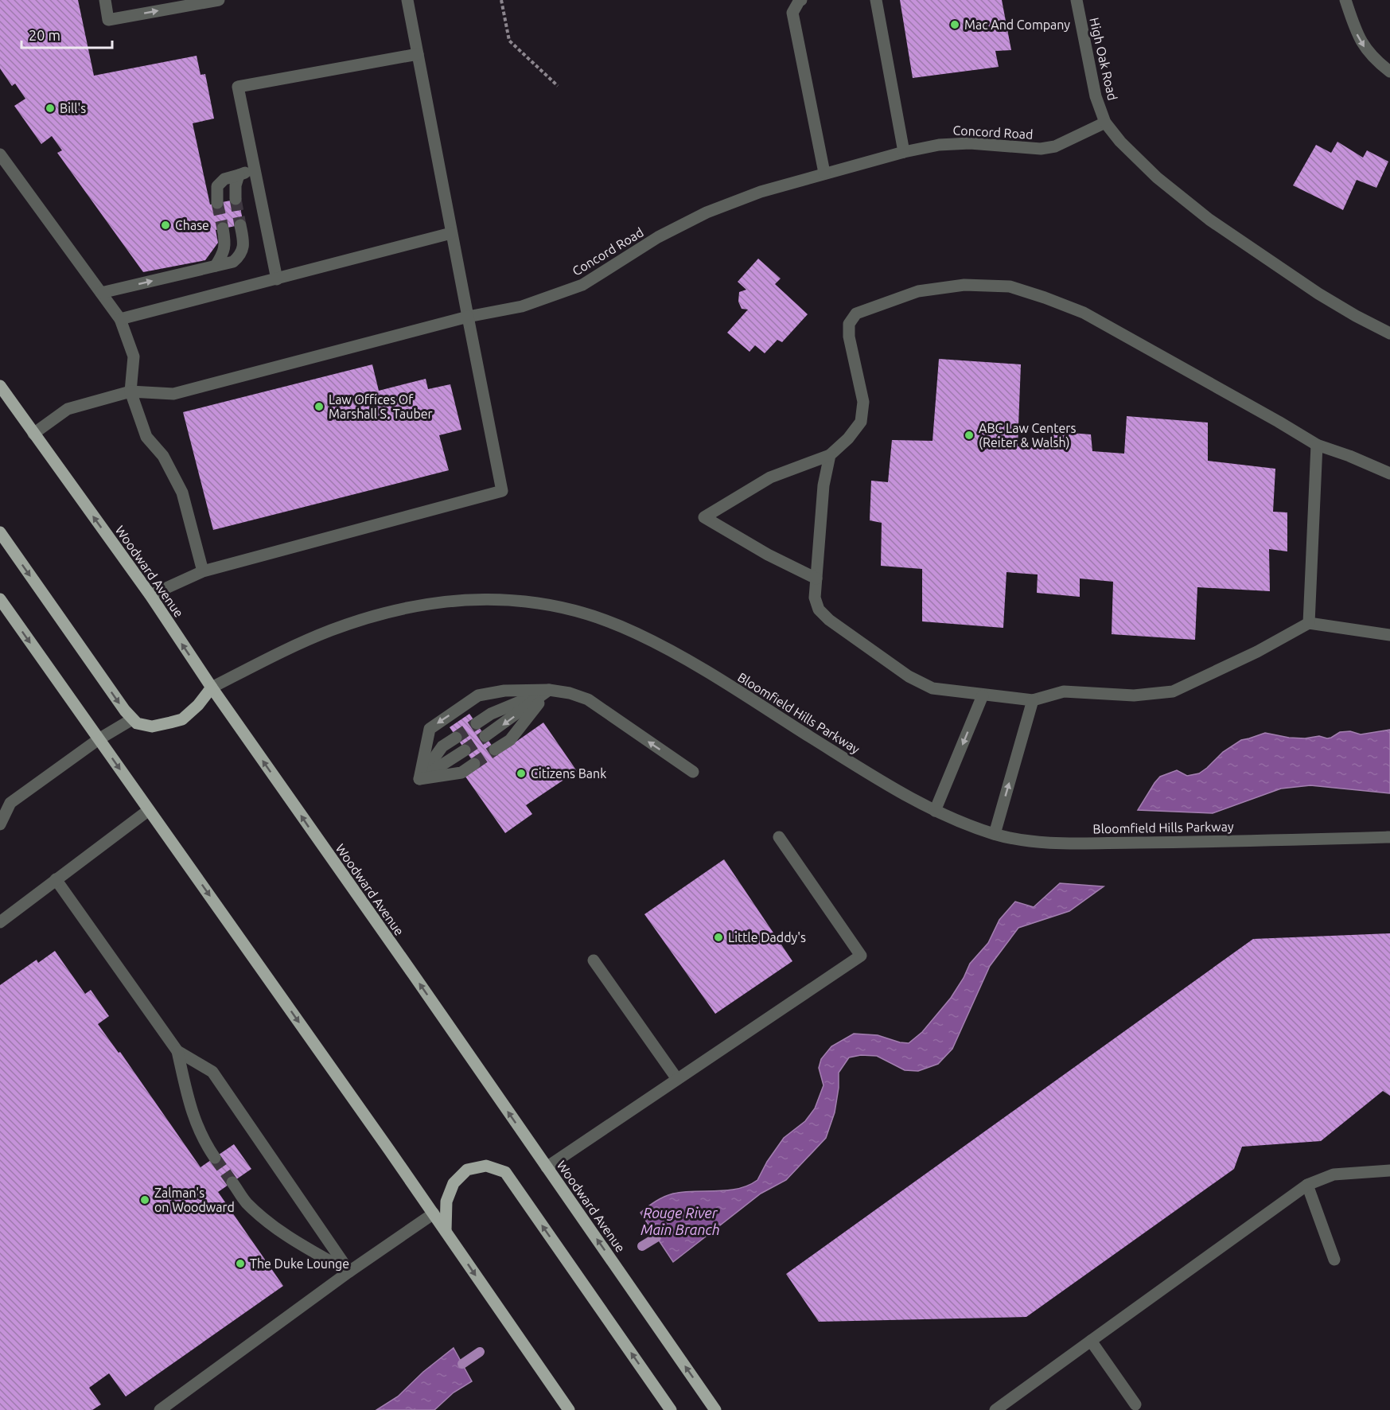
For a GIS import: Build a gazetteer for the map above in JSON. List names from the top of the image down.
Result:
{
  "streets": {
    "main road": ["Woodward Avenue"],
    "street": ["High Oak Road", "Concord Road", "Bloomfield Hills Parkway"]
  },
  "crossings": [
    ["High Oak Road", "Concord Road"],
    ["Concord Road", "Woodward Avenue"],
    ["Woodward Avenue", "Bloomfield Hills Parkway"]
  ],
  "one_way": ["Woodward Avenue"],
  "water": ["Rouge River Main Branch"],
  "places": [
    "Mac And Company",
    "Bill's",
    "Chase",
    "Law Offices Of Marshall S. Tauber",
    "ABC Law Centers (Reiter & Walsh)",
    "Citizens Bank",
    "Little Daddy's",
    "Zalman's on Woodward",
    "The Duke Lounge"
  ],
  "scale_bar": "20 m"
}
